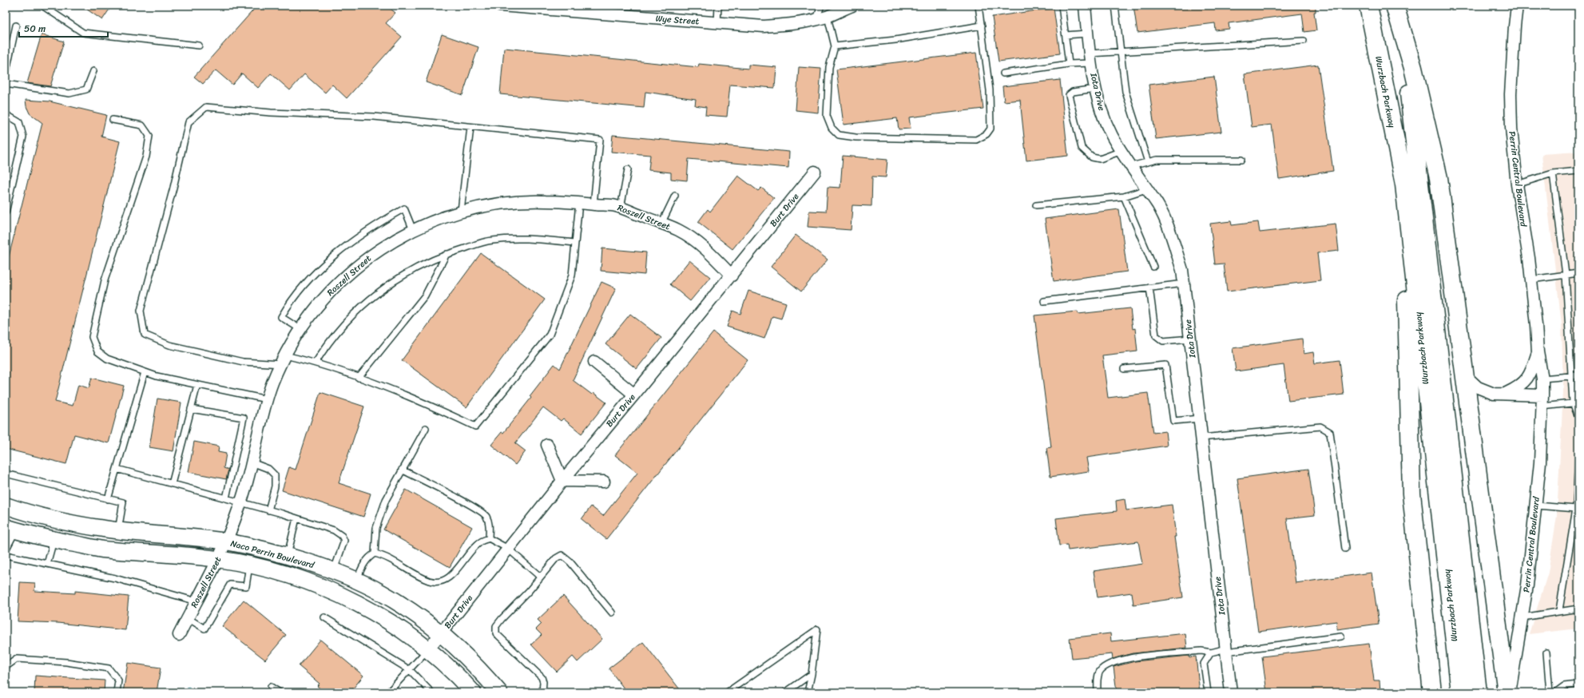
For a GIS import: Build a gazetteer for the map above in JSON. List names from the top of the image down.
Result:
{
  "streets": {
    "highway": ["Wurzbach Parkway"],
    "main road": ["Naco Perrin Boulevard"],
    "street": [
      "Wye Street",
      "Iota Drive",
      "Perrin Central Boulevard",
      "Burt Drive",
      "Roszell Street"
    ]
  },
  "crossings": [
    ["Burt Drive", "Roszell Street"],
    ["Burt Drive", "Naco Perrin Boulevard"],
    ["Roszell Street", "Naco Perrin Boulevard"]
  ],
  "scale_bar": "50 m"
}
